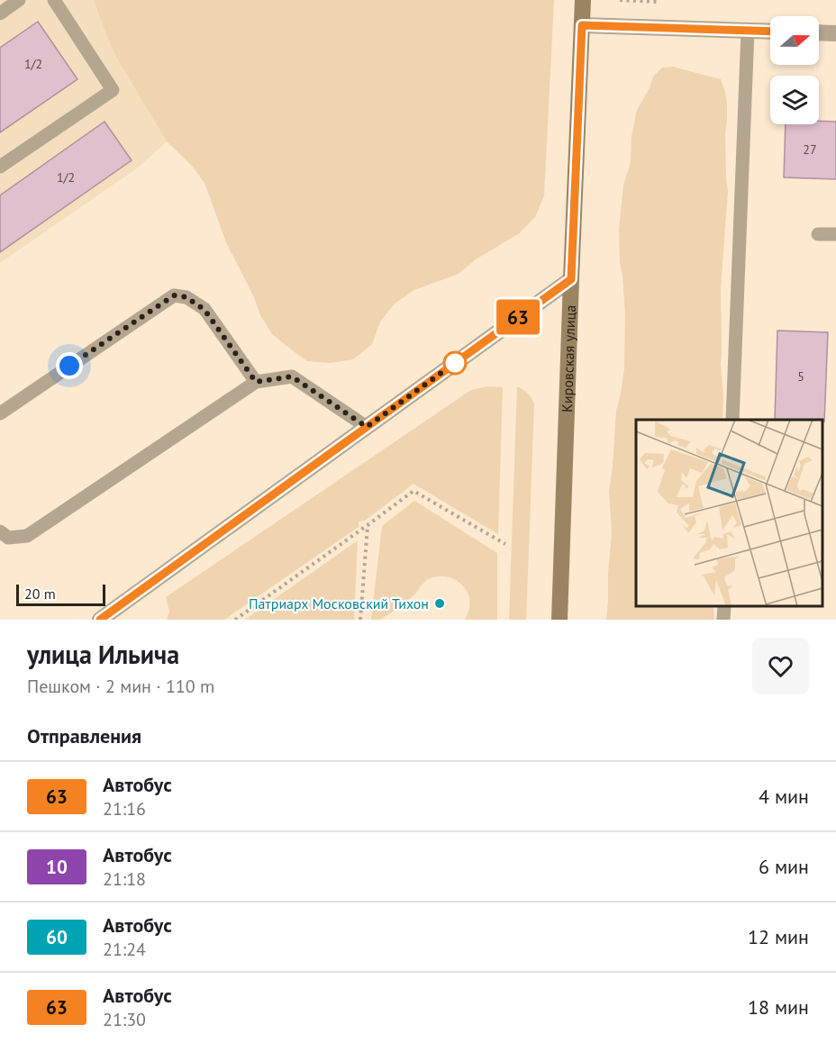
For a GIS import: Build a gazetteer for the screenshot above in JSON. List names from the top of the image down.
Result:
{
  "streets": {
    "main road": ["Кировская улица"]
  },
  "places": ["Патриарх Московский Тихон"],
  "lines": ["bus line 63"],
  "house_numbers": [
    "1/2",
    "27",
    "1/2",
    "5"
  ],
  "scale_bar": "20 m",
  "north": "right",
  "page": {
    "on_map": "63",
    "scale": "20 m",
    "heading": [
      ["улица Ильича", "Пешком · 2 мин · 110 m"],
      "Отправления"
    ],
    "list": [
      {
        "mark": "63",
        "name": "Автобус",
        "note": "21:16",
        "value": "4 мин"
      },
      {
        "mark": "10",
        "name": "Автобус",
        "note": "21:18",
        "value": "6 мин"
      },
      {
        "mark": "60",
        "name": "Автобус",
        "note": "21:24",
        "value": "12 мин"
      },
      {
        "mark": "63",
        "name": "Автобус",
        "note": "21:30",
        "value": "18 мин"
      }
    ]
  }
}
